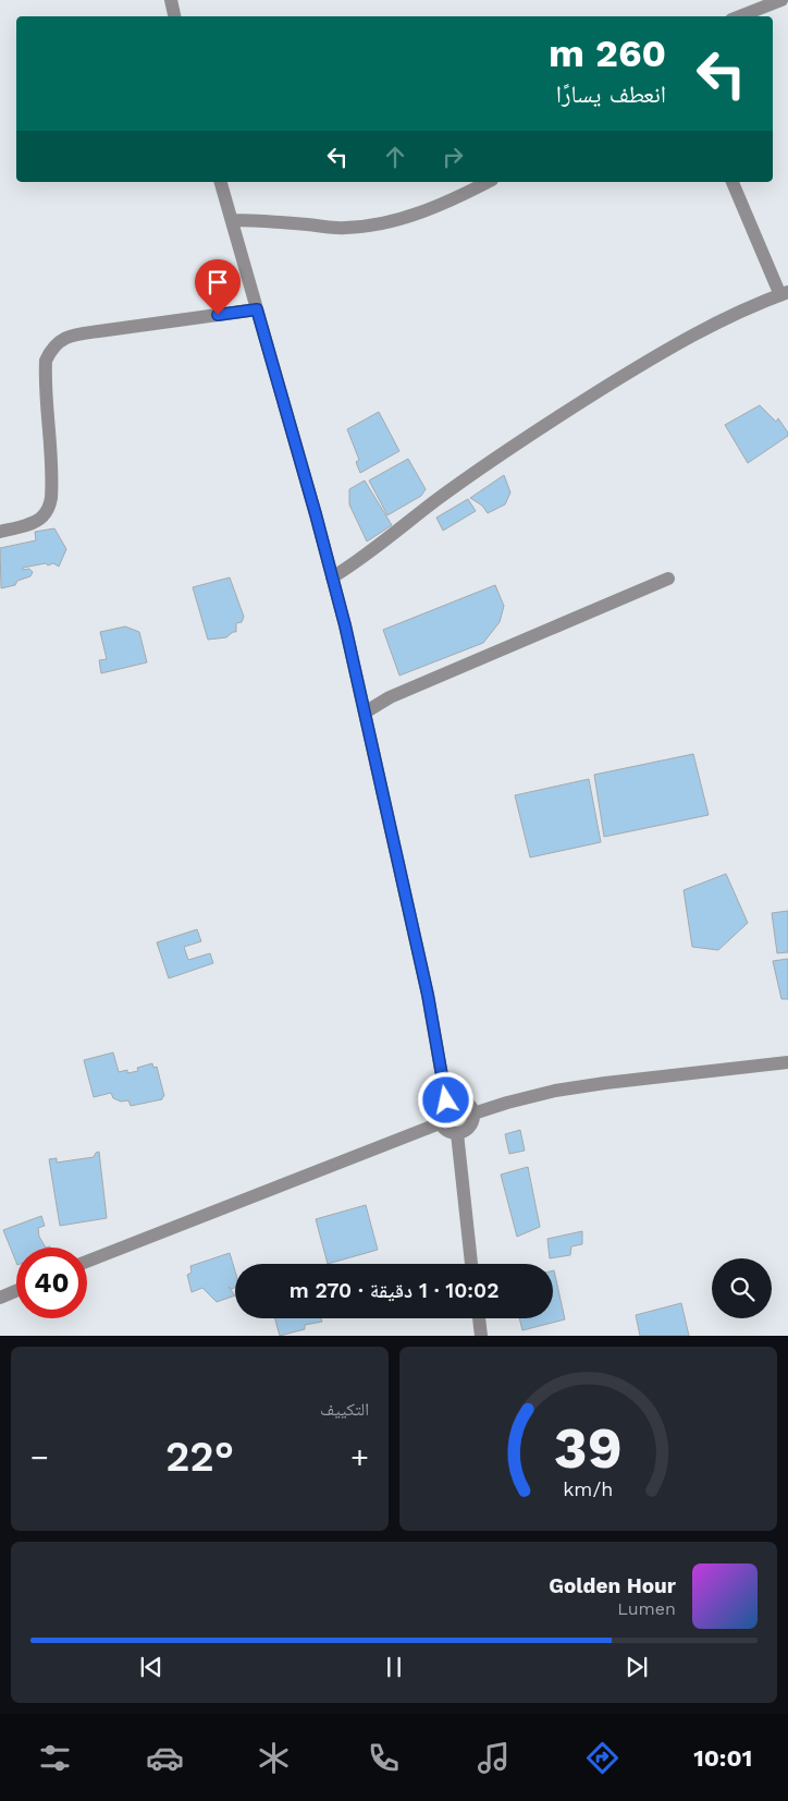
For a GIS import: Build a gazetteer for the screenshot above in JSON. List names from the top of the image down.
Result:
{
  "page": {
    "turn": ["260 m", "انعطف يسارًا"],
    "limit": "40",
    "trip": "10:02 · 1 دقيقة · 270 m",
    "tile": "التكييف",
    "heat": ["−", "22°", "+"],
    "song": ["Golden Hour", "Lumen"],
    "tabs": "10:01",
    "gauge": ["39", "km/h"]
  }
}
